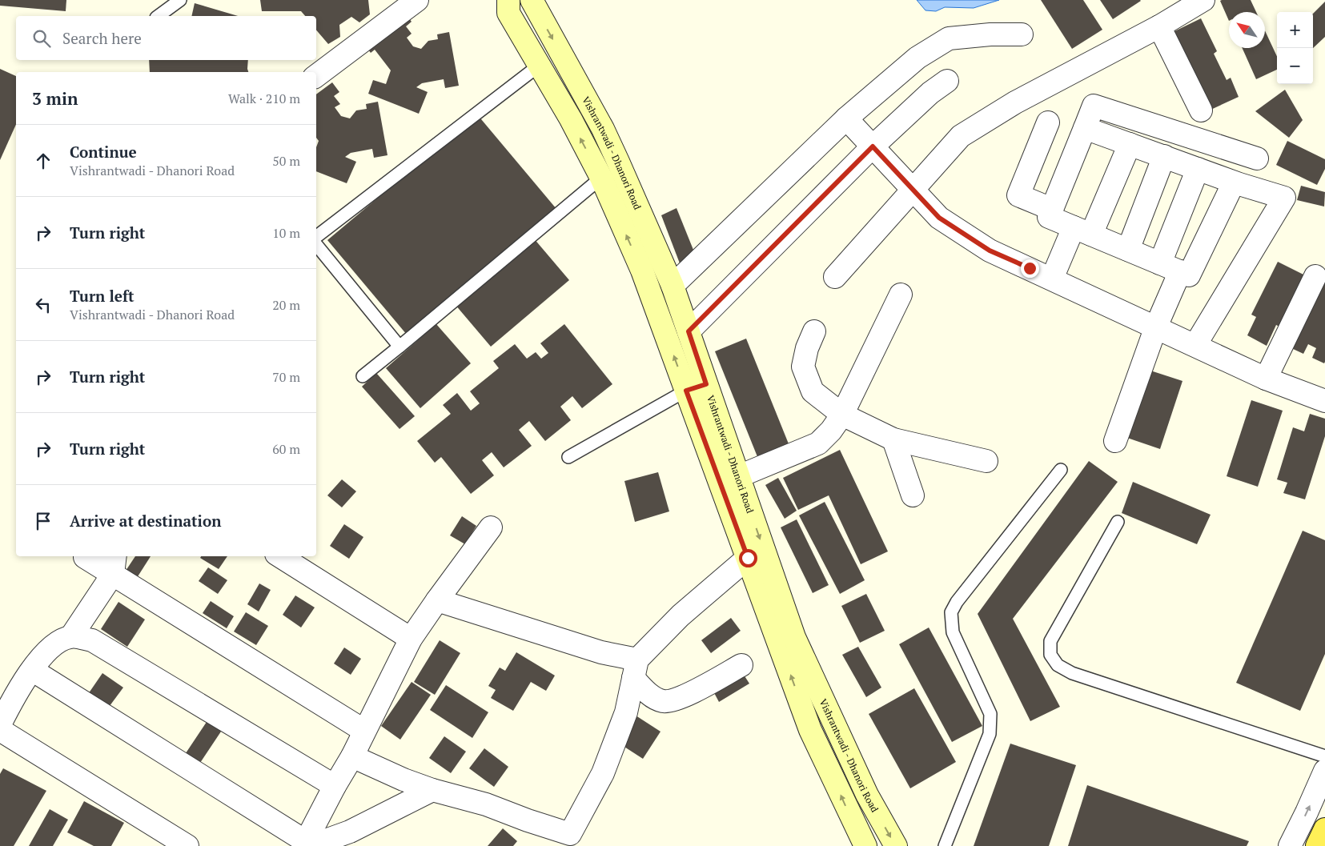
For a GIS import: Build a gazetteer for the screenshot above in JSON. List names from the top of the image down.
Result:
{
  "streets": {
    "main road": ["Vishrantwadi - Dhanori Road"]
  },
  "north": "top left",
  "page": {
    "map_buttons": ["+", "−"],
    "search": "Search here",
    "heading": ["3 min", "Walk · 210 m"],
    "list": [
      ["Continue", "Vishrantwadi - Dhanori Road", "50 m"],
      ["Turn right", "10 m"],
      ["Turn left", "Vishrantwadi - Dhanori Road", "20 m"],
      ["Turn right", "70 m"],
      ["Turn right", "60 m"],
      "Arrive at destination"
    ]
  }
}
